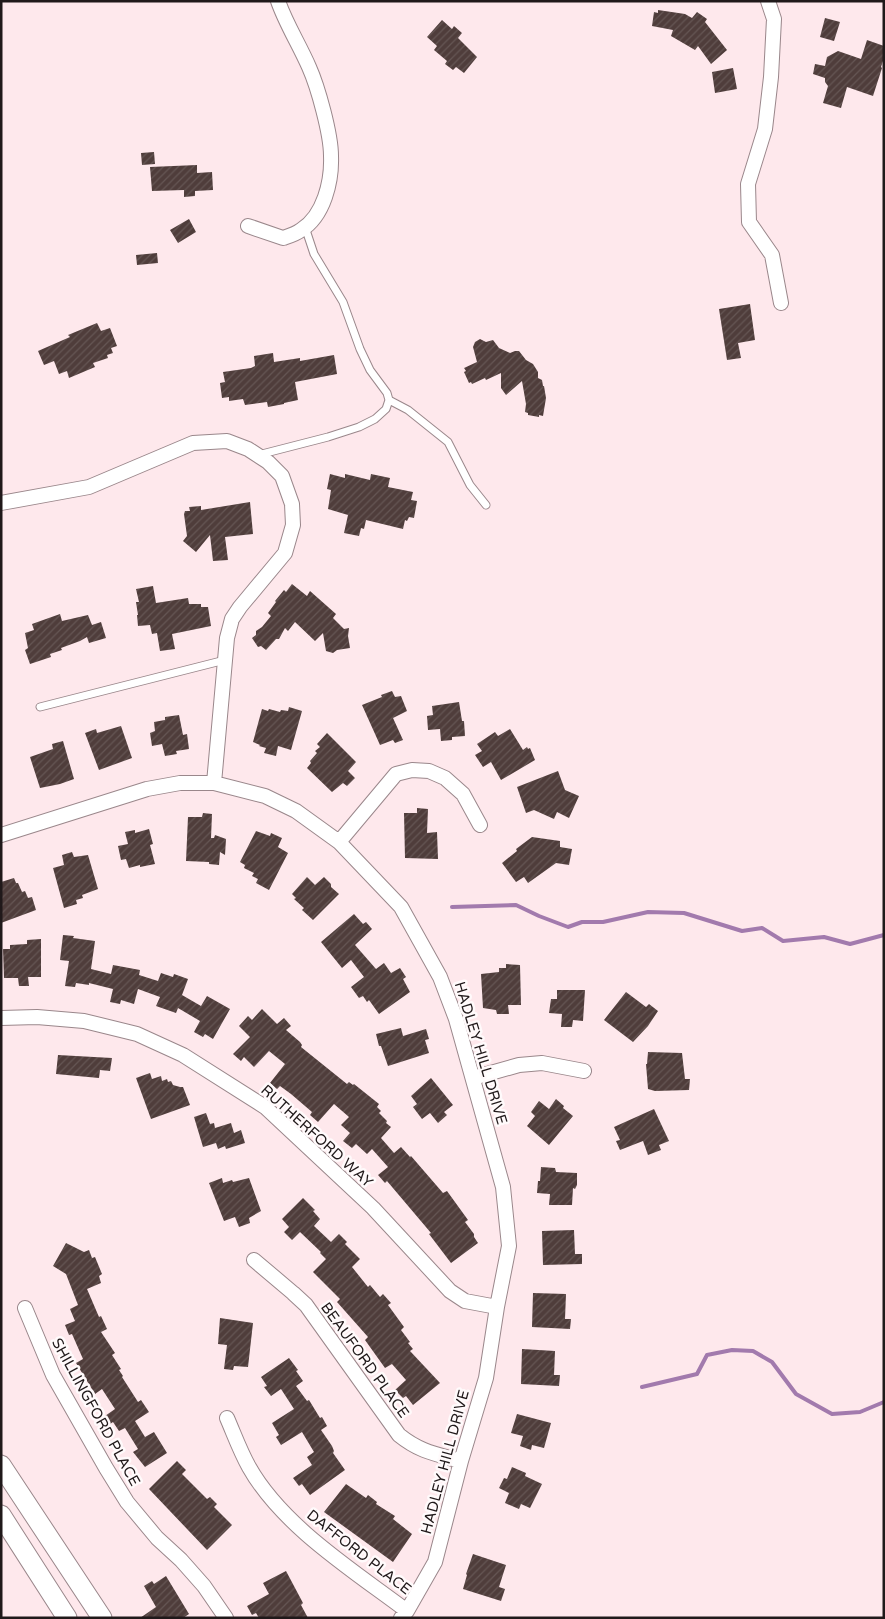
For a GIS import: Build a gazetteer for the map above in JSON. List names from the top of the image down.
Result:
{
  "streets": {
    "street": [
      "HADLEY HILL DRIVE",
      "RUTHERFORD WAY",
      "BEAUFORD PLACE",
      "SHILLINGFORD PLACE",
      "DAFFORD PLACE"
    ]
  },
  "crossings": [
    ["HADLEY HILL DRIVE", "RUTHERFORD WAY"],
    ["HADLEY HILL DRIVE", "BEAUFORD PLACE"],
    ["HADLEY HILL DRIVE", "DAFFORD PLACE"]
  ]
}
